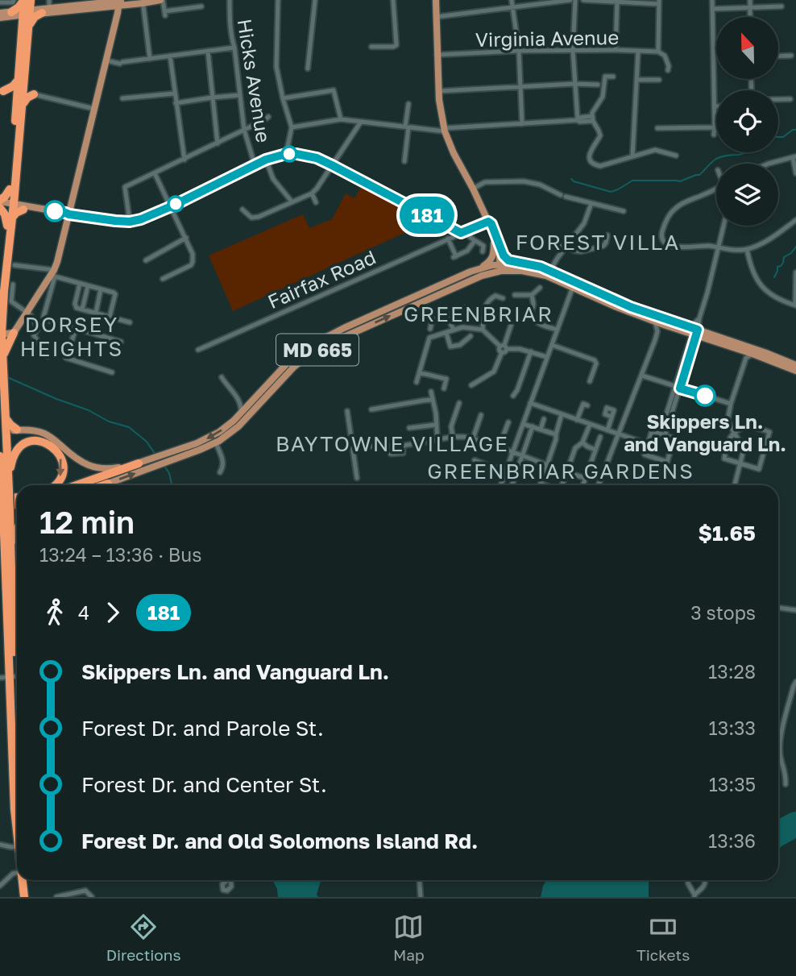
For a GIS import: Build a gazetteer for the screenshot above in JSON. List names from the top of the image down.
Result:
{
  "streets": {
    "highway": ["MD 665"],
    "street": ["Virginia Avenue", "Hicks Avenue", "Fairfax Road"]
  },
  "districts": [
    "FOREST VILLA",
    "GREENBRIAR",
    "DORSEY HEIGHTS",
    "BAYTOWNE VILLAGE",
    "GREENBRIAR GARDENS"
  ],
  "places": ["Skippers Ln. and Vanguard Ln."],
  "lines": ["bus line 181"],
  "north": "top",
  "page": {
    "on_map": "181",
    "heading": ["12 min", "13:24 – 13:36 · Bus", "$1.65"],
    "legs": ["4", "181", "3 stops"],
    "list": [
      {
        "name": "Skippers Ln. and Vanguard Ln.",
        "value": "13:28"
      },
      {
        "name": "Forest Dr. and Parole St.",
        "value": "13:33"
      },
      {
        "name": "Forest Dr. and Center St.",
        "value": "13:35"
      },
      {
        "name": "Forest Dr. and Old Solomons Island Rd.",
        "value": "13:36"
      }
    ],
    "tabs": ["Directions", "Map", "Tickets"]
  }
}
